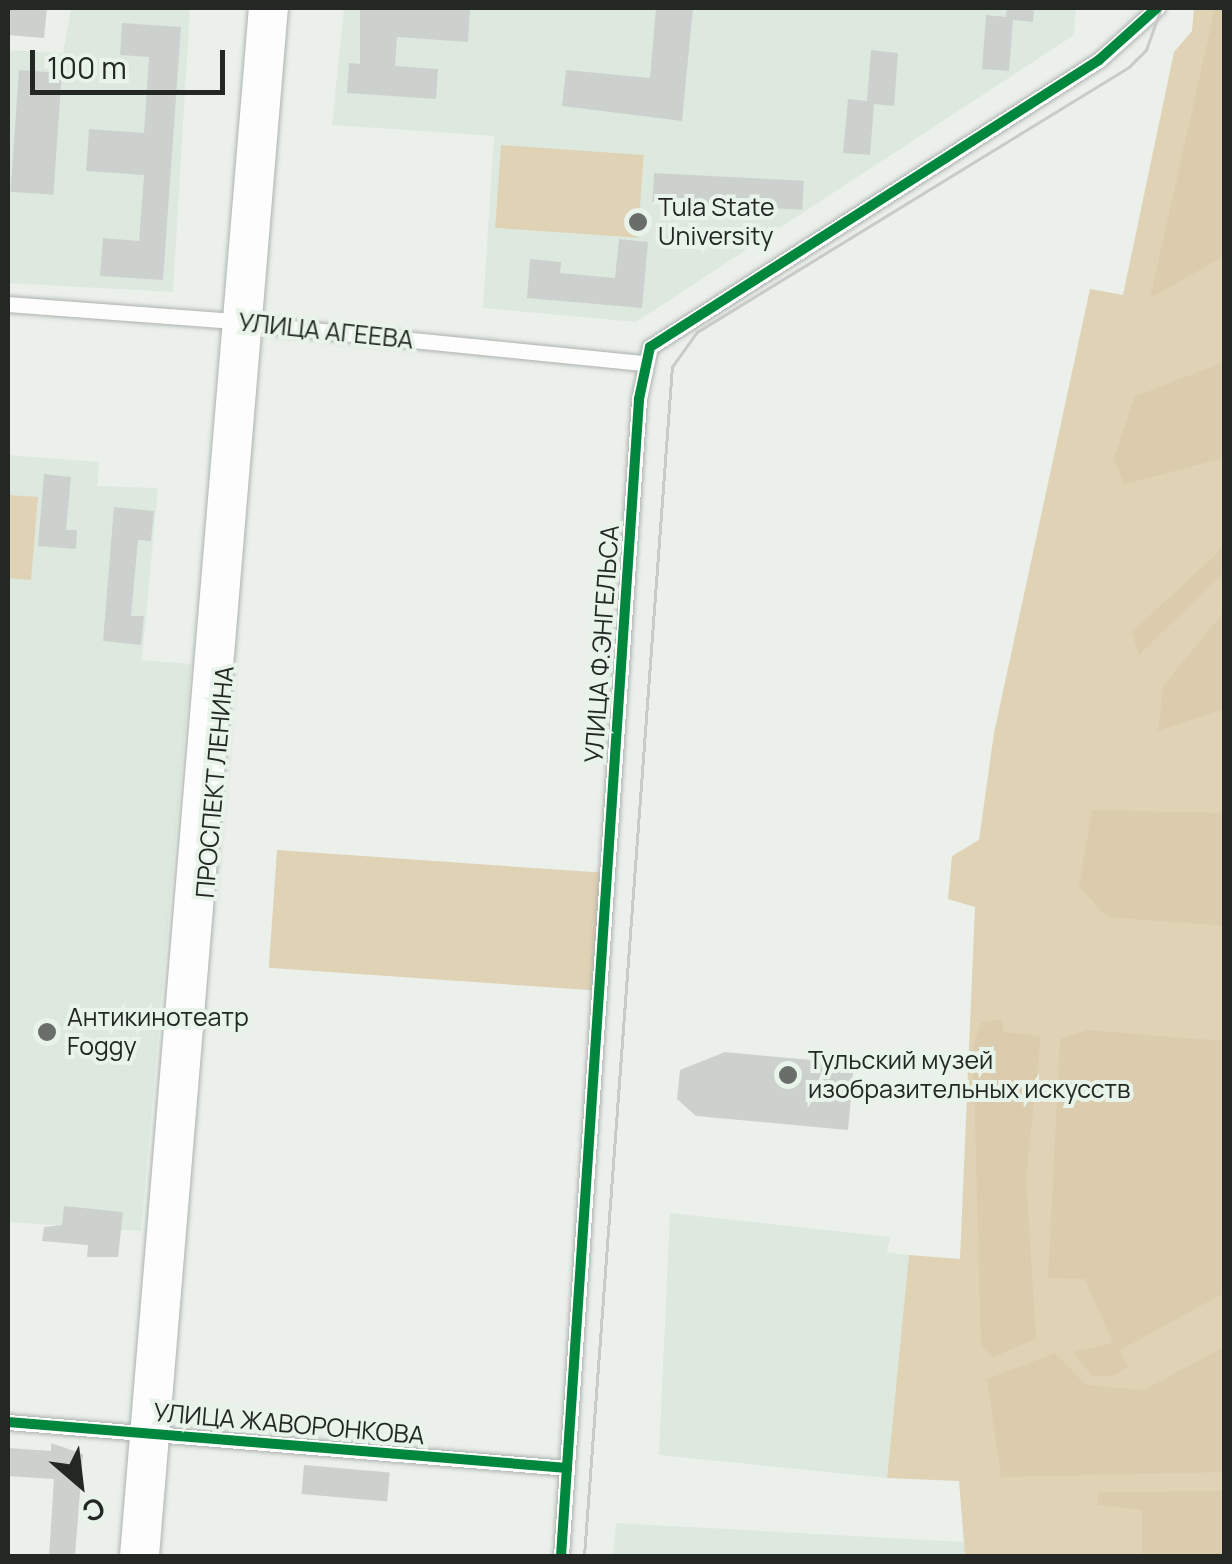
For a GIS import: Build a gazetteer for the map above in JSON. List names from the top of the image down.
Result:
{
  "streets": {
    "main road": ["ПРОСПЕКТ ЛЕНИНА"],
    "street": ["УЛИЦА АГЕЕВА", "УЛИЦА Ф.ЭНГЕЛЬСА", "УЛИЦА ЖАВОРОНКОВА"]
  },
  "crossings": [
    ["УЛИЦА АГЕЕВА", "УЛИЦА Ф.ЭНГЕЛЬСА"],
    ["УЛИЦА АГЕЕВА", "ПРОСПЕКТ ЛЕНИНА"],
    ["УЛИЦА Ф.ЭНГЕЛЬСА", "УЛИЦА ЖАВОРОНКОВА"],
    ["ПРОСПЕКТ ЛЕНИНА", "УЛИЦА ЖАВОРОНКОВА"]
  ],
  "places": ["Tula State University", "Антикинотеатр Foggy", "Тульский музей изобразительных искусств"],
  "scale_bar": "100 m",
  "north": "bottom right"
}
